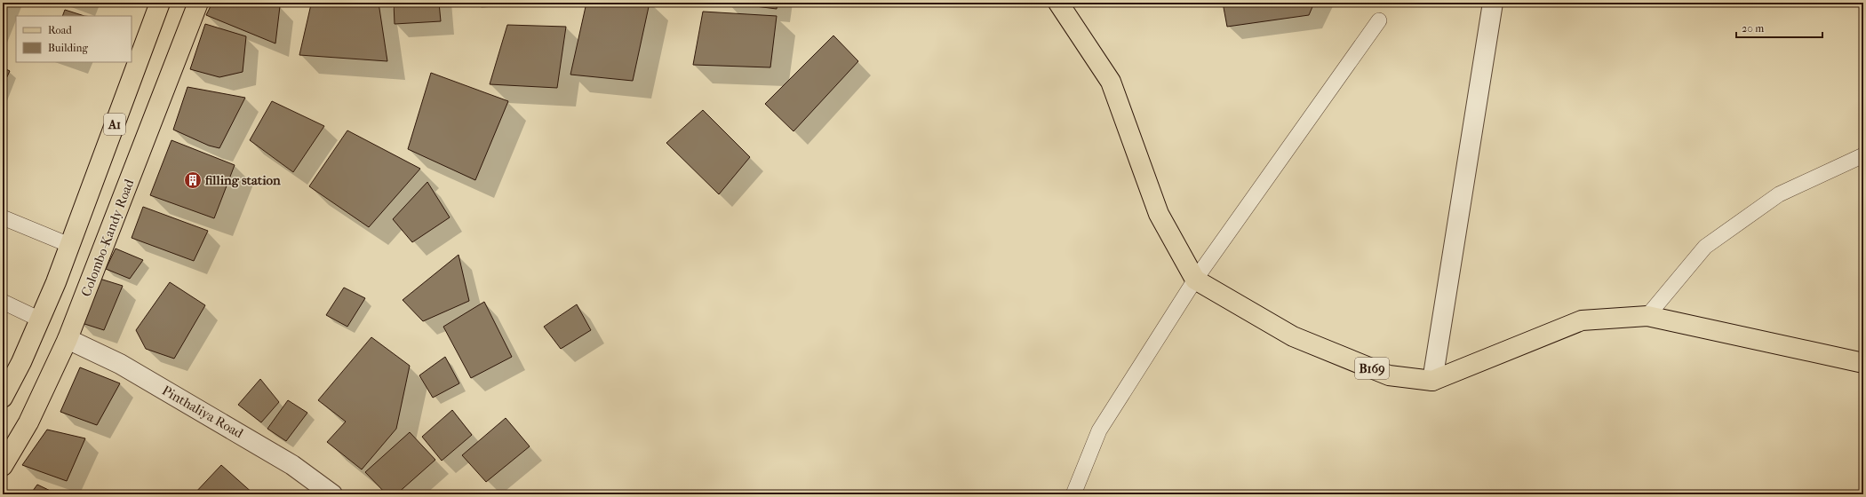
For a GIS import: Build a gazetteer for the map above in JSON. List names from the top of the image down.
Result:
{
  "streets": {
    "main road": ["A1", "Colombo-Kandy Road", "B169"],
    "street": ["Pinthaliya Road"]
  },
  "crossings": [
    ["Colombo-Kandy Road", "Pinthaliya Road"]
  ],
  "places": {
    "building": ["filling station"]
  },
  "legend": ["Road", "Building"],
  "scale_bar": "20 m"
}
